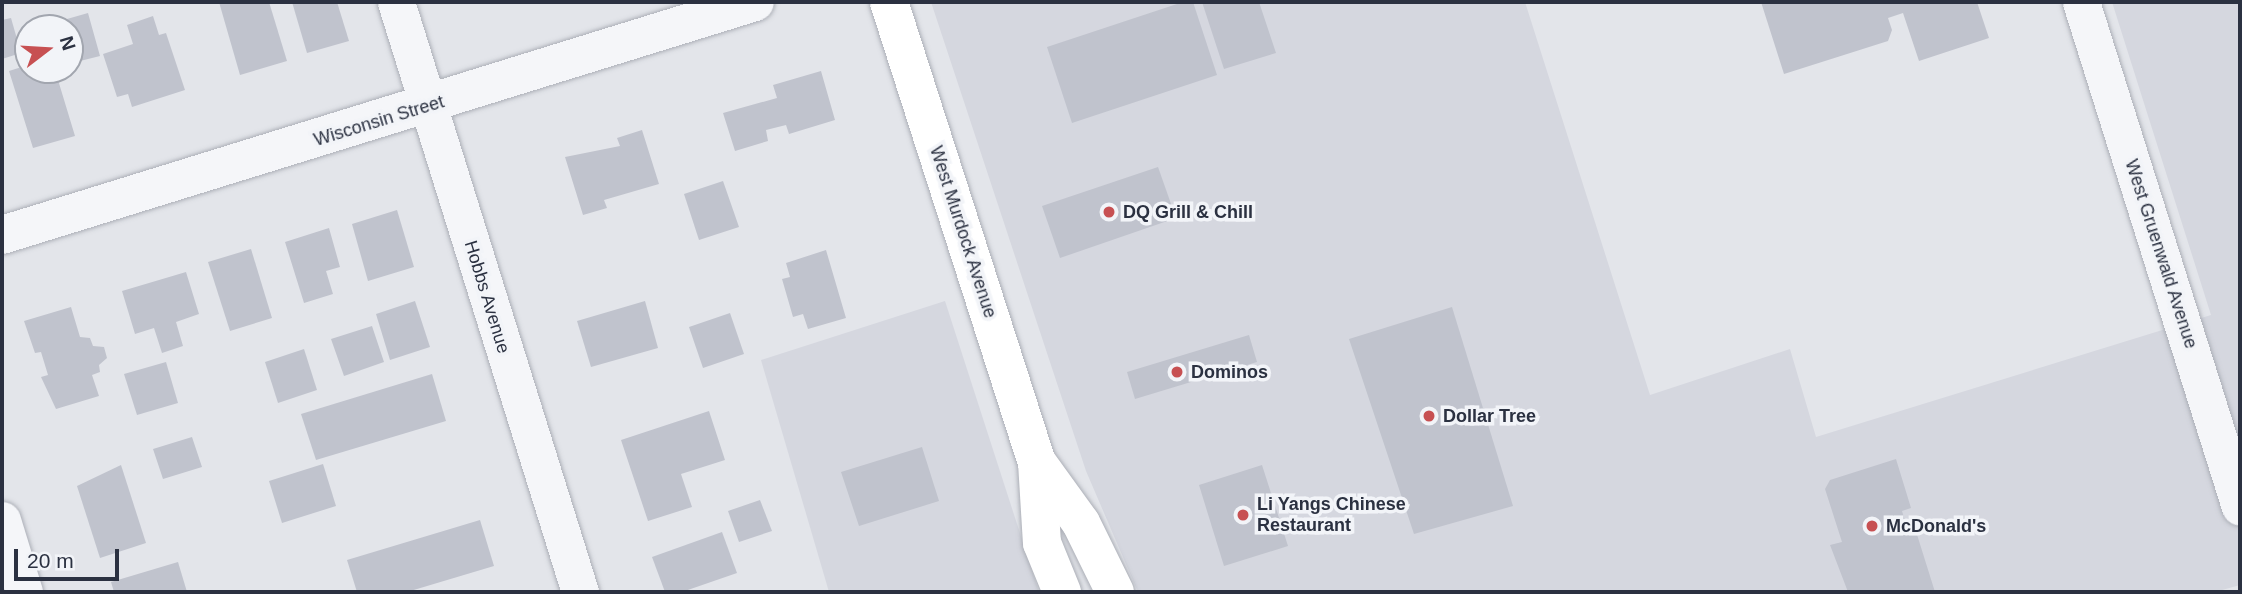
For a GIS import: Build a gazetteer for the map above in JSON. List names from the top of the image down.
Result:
{
  "streets": {
    "main road": ["West Murdock Avenue"],
    "street": ["Wisconsin Street", "West Gruenwald Avenue", "Hobbs Avenue"]
  },
  "crossings": [
    ["Wisconsin Street", "Hobbs Avenue"]
  ],
  "places": [
    "DQ Grill & Chill",
    "Dominos",
    "Dollar Tree",
    "Li Yangs Chinese Restaurant",
    "McDonald's"
  ],
  "scale_bar": "20 m",
  "north": "right"
}
